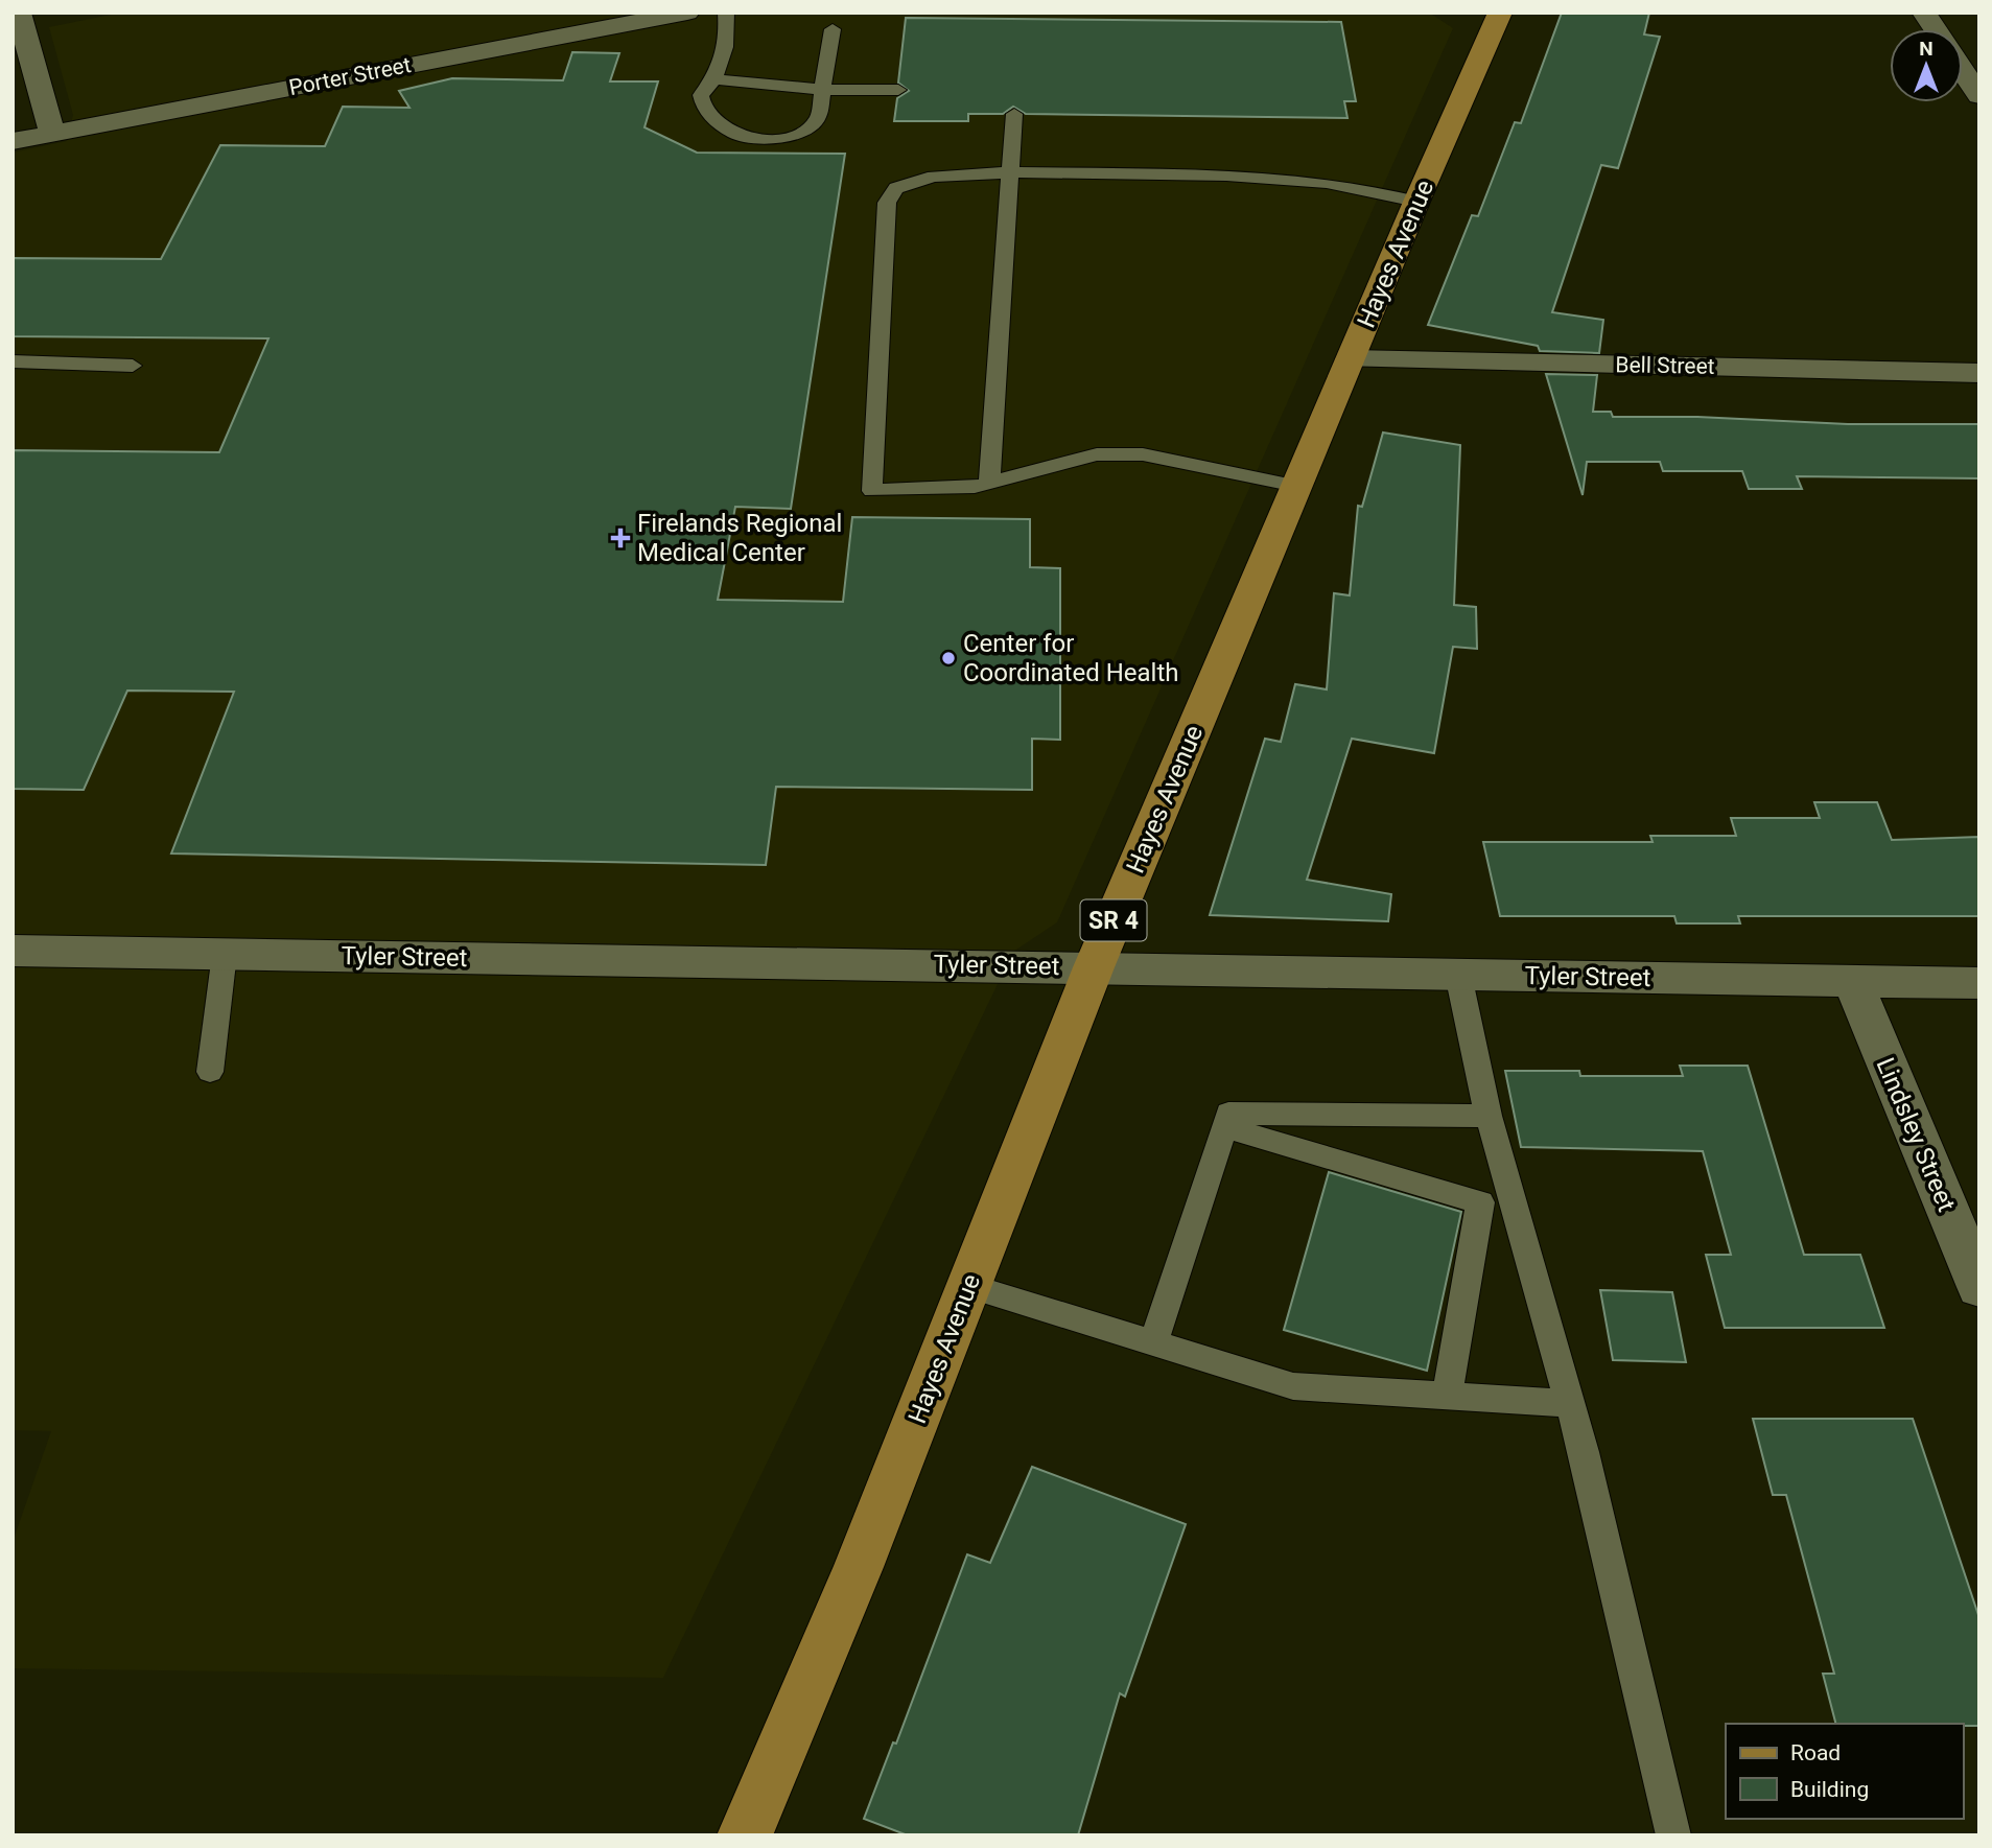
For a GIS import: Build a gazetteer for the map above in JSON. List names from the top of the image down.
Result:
{
  "streets": {
    "main road": ["Hayes Avenue", "SR 4"],
    "street": [
      "Porter Street",
      "Bell Street",
      "Tyler Street",
      "Lindsley Street"
    ]
  },
  "crossings": [
    ["Hayes Avenue", "Bell Street"],
    ["Hayes Avenue", "Tyler Street"],
    ["Tyler Street", "Lindsley Street"]
  ],
  "places": {
    "health": ["Firelands Regional Medical Center"],
    "other": ["Center for Coordinated Health"]
  },
  "legend": ["Road", "Building"],
  "north": "top"
}
